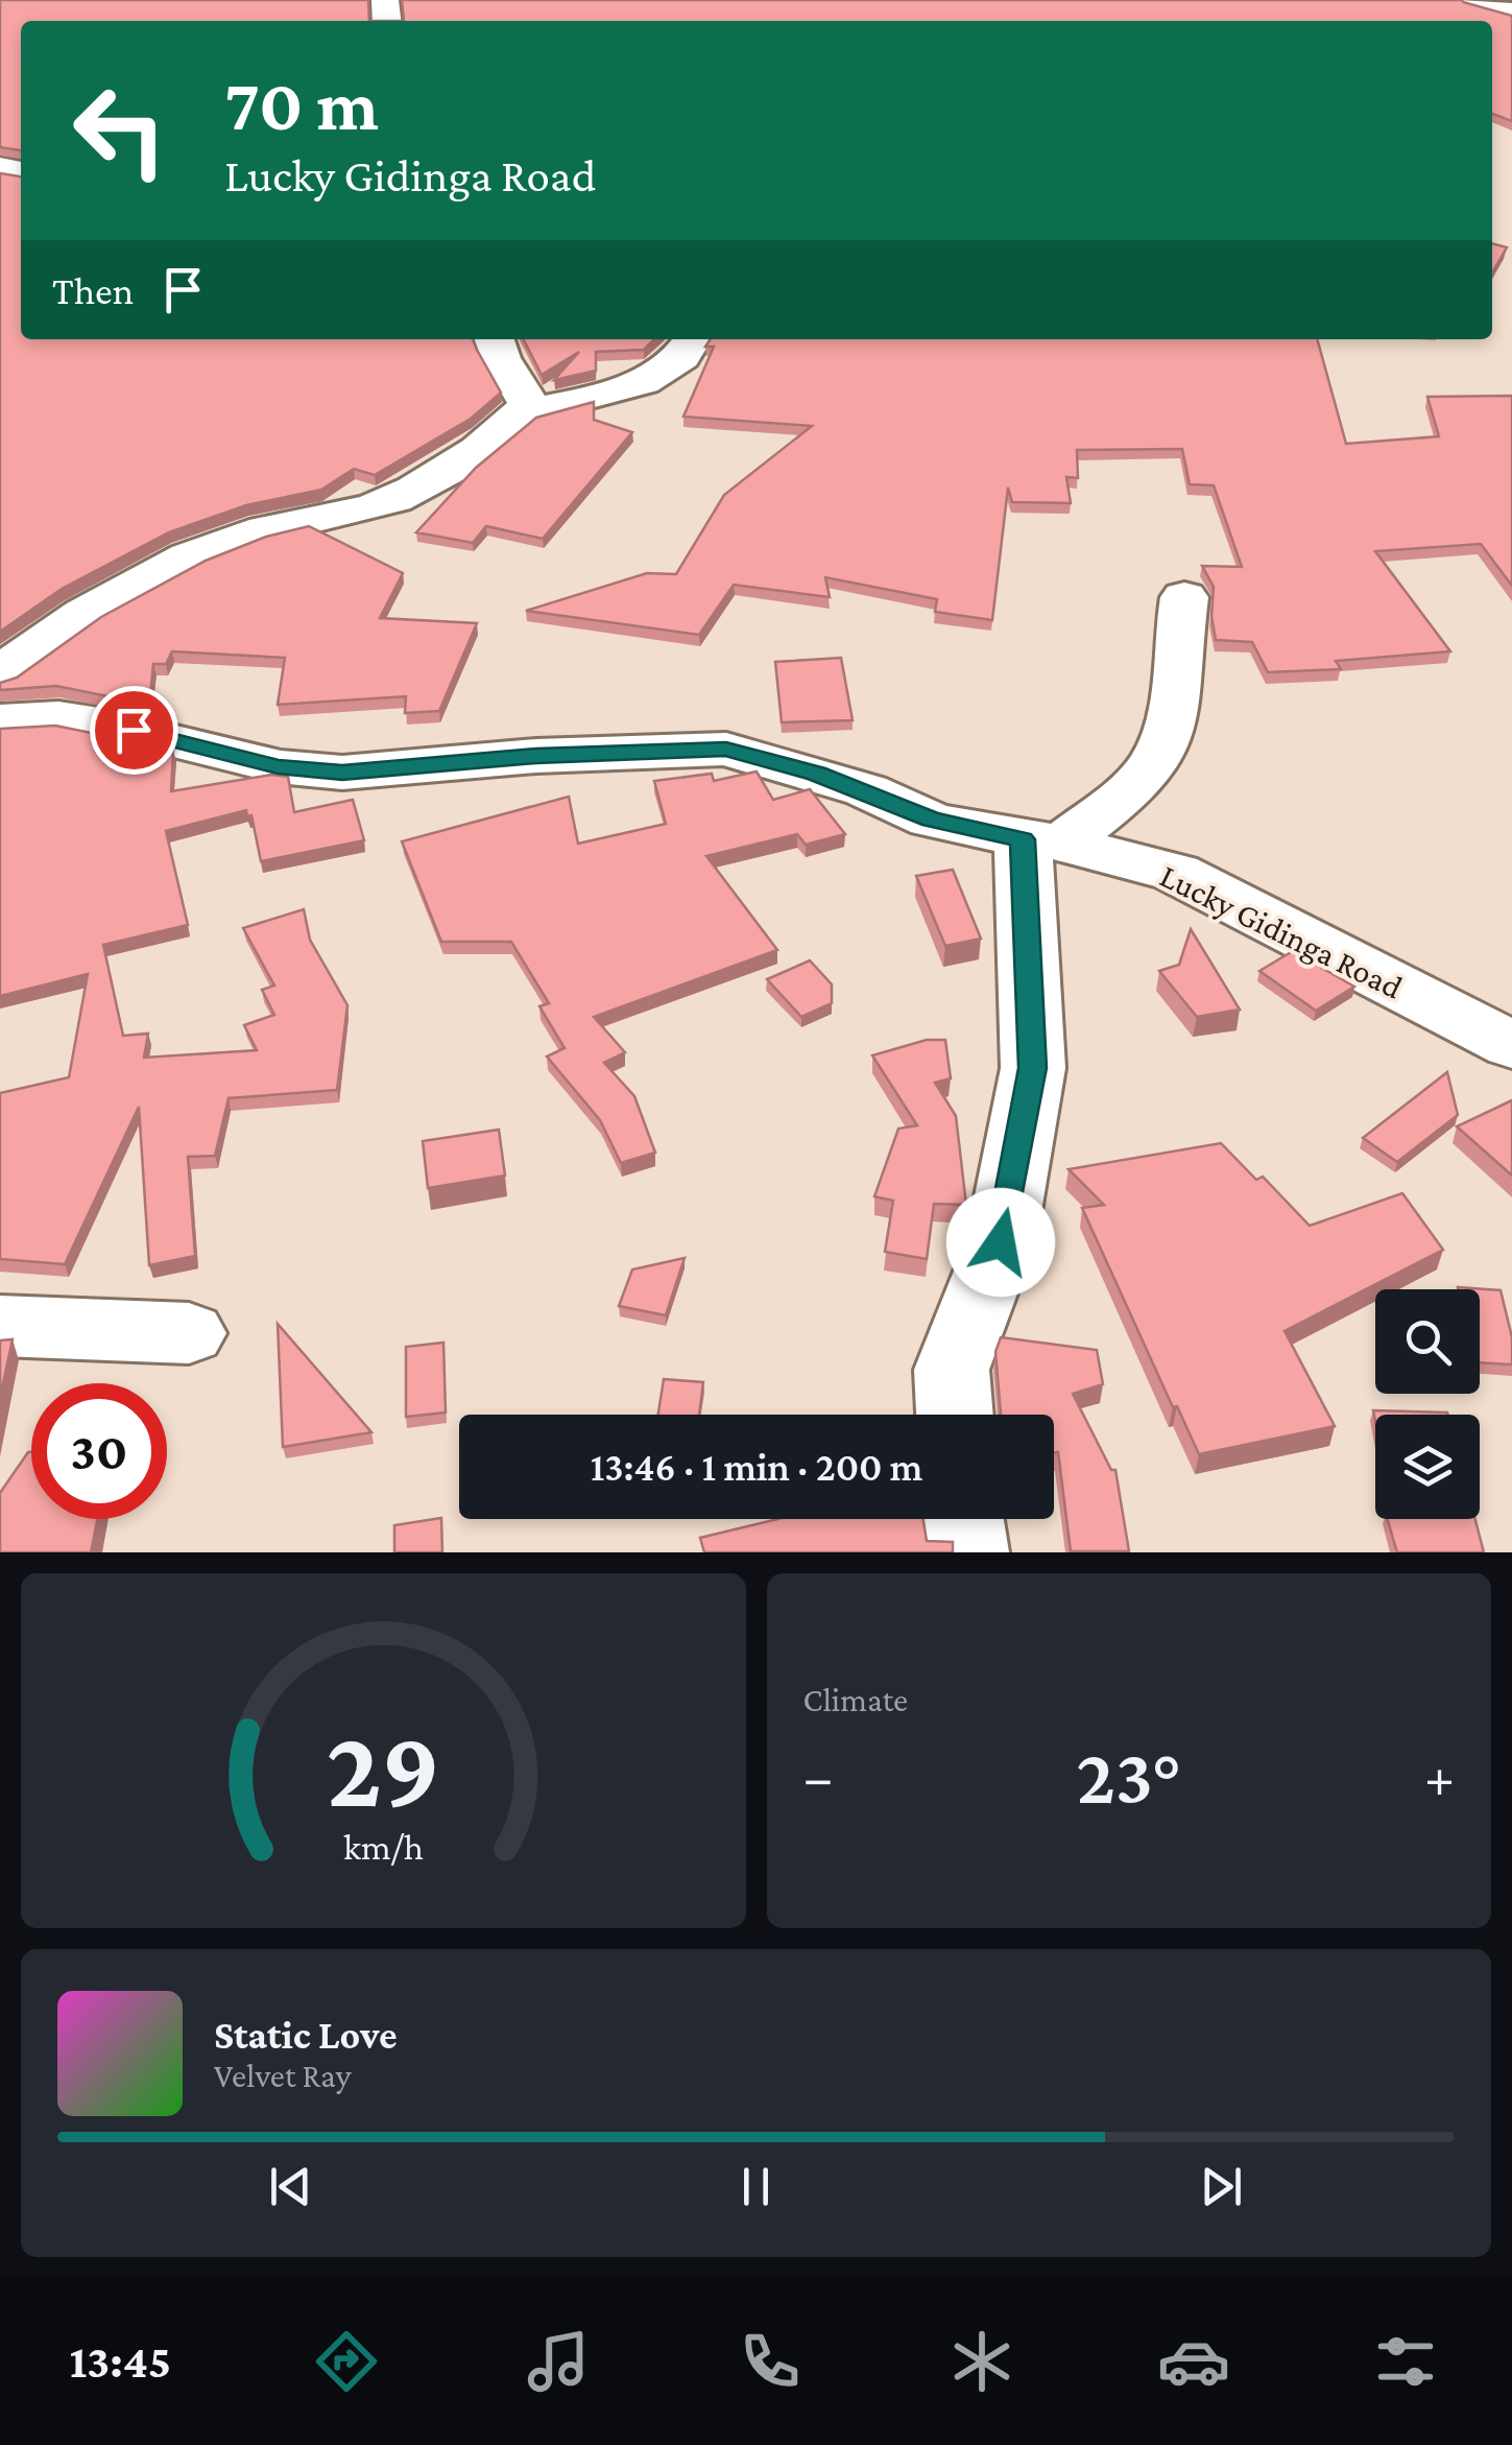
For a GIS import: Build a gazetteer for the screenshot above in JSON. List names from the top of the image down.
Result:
{
  "streets": {
    "street": ["Lucky Gidinga Road"]
  },
  "page": {
    "turn": ["70 m", "Lucky Gidinga Road"],
    "then": "Then",
    "limit": "30",
    "trip": "13:46 · 1 min · 200 m",
    "tile": "Climate",
    "heat": ["−", "23°", "+"],
    "song": ["Static Love", "Velvet Ray"],
    "tabs": "13:45",
    "gauge": ["29", "km/h"]
  }
}
